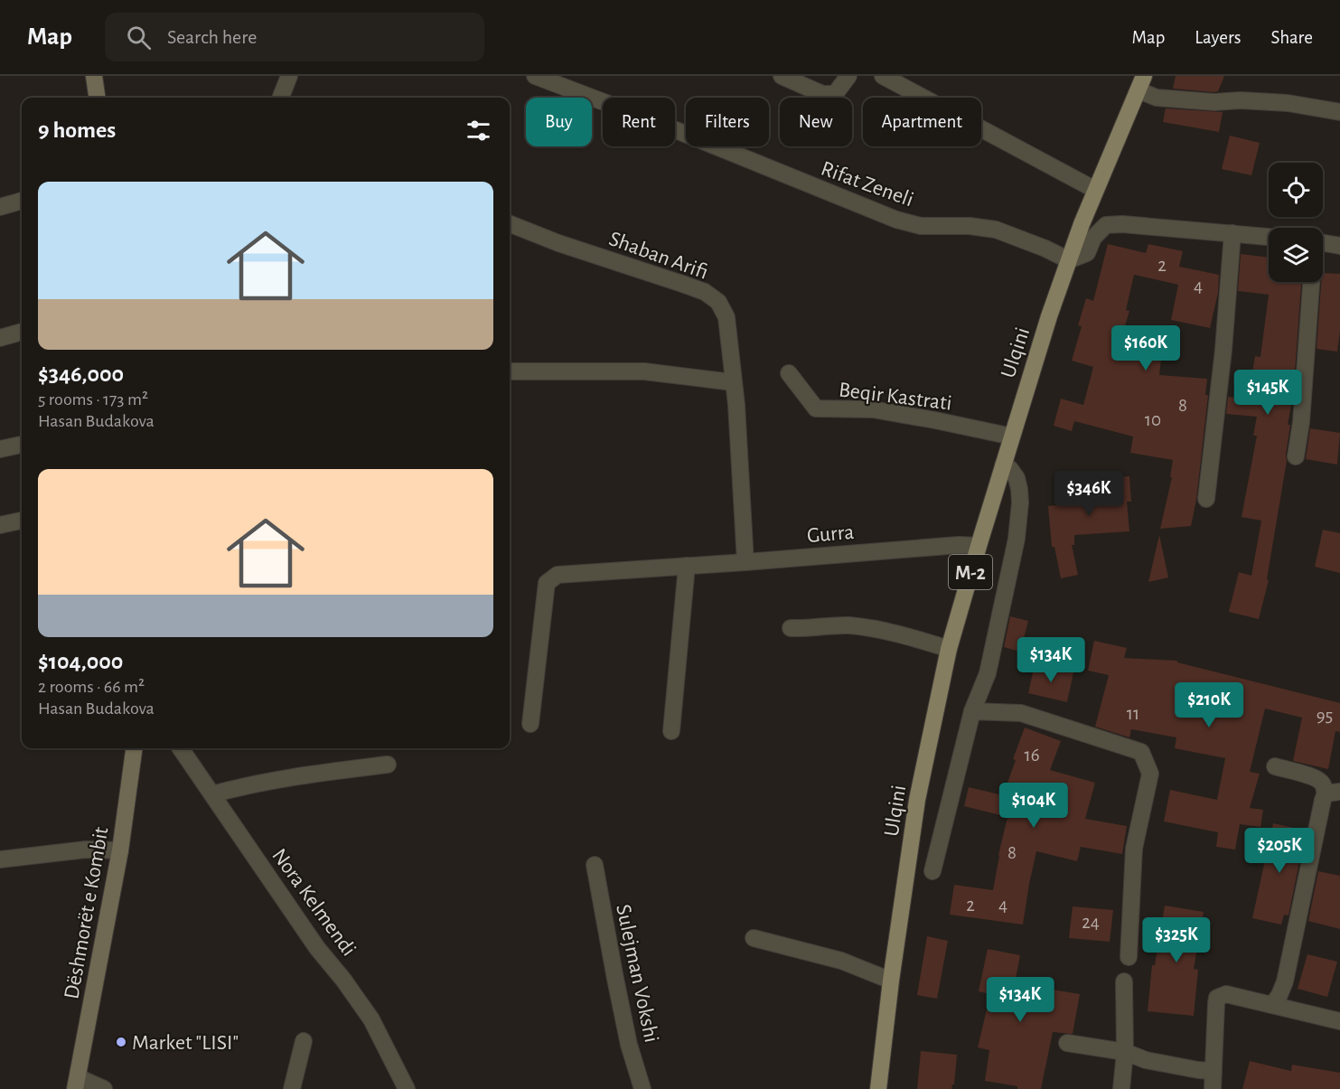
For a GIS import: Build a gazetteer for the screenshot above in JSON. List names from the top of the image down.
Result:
{
  "streets": {
    "main road": ["Ulqini", "M-2", "Dëshmorët e Kombit"],
    "street": [
      "Rifat Zeneli",
      "Shaban Arifi",
      "Beqir Kastrati",
      "Gurra",
      "Nora Kelmendi",
      "Sulejman Vokshi"
    ]
  },
  "crossings": [
    ["Rifat Zeneli", "Ulqini"],
    ["Shaban Arifi", "Gurra"],
    ["Ulqini", "Beqir Kastrati"],
    ["Ulqini", "Gurra"]
  ],
  "places": ["Market \"LISI\""],
  "house_numbers": [
    "2",
    "4",
    "8",
    "10",
    "11",
    "95",
    "16",
    "8",
    "2",
    "4",
    "24"
  ],
  "page": {
    "header": "Map",
    "search": "Search here",
    "nav": ["Map", "Layers", "Share"],
    "chip": [
      "Buy",
      "Rent",
      "Filters",
      "New",
      "Apartment"
    ],
    "heading": "9 homes",
    "list": [
      {
        "name": "$346,000",
        "note": "5 rooms · 173 m² · Hasan Budakova"
      },
      {
        "name": "$104,000",
        "note": "2 rooms · 66 m² · Hasan Budakova"
      }
    ],
    "price": [
      "$160K",
      "$145K",
      "$346K",
      "$134K",
      "$210K",
      "$104K",
      "$205K",
      "$325K",
      "$134K"
    ]
  }
}
